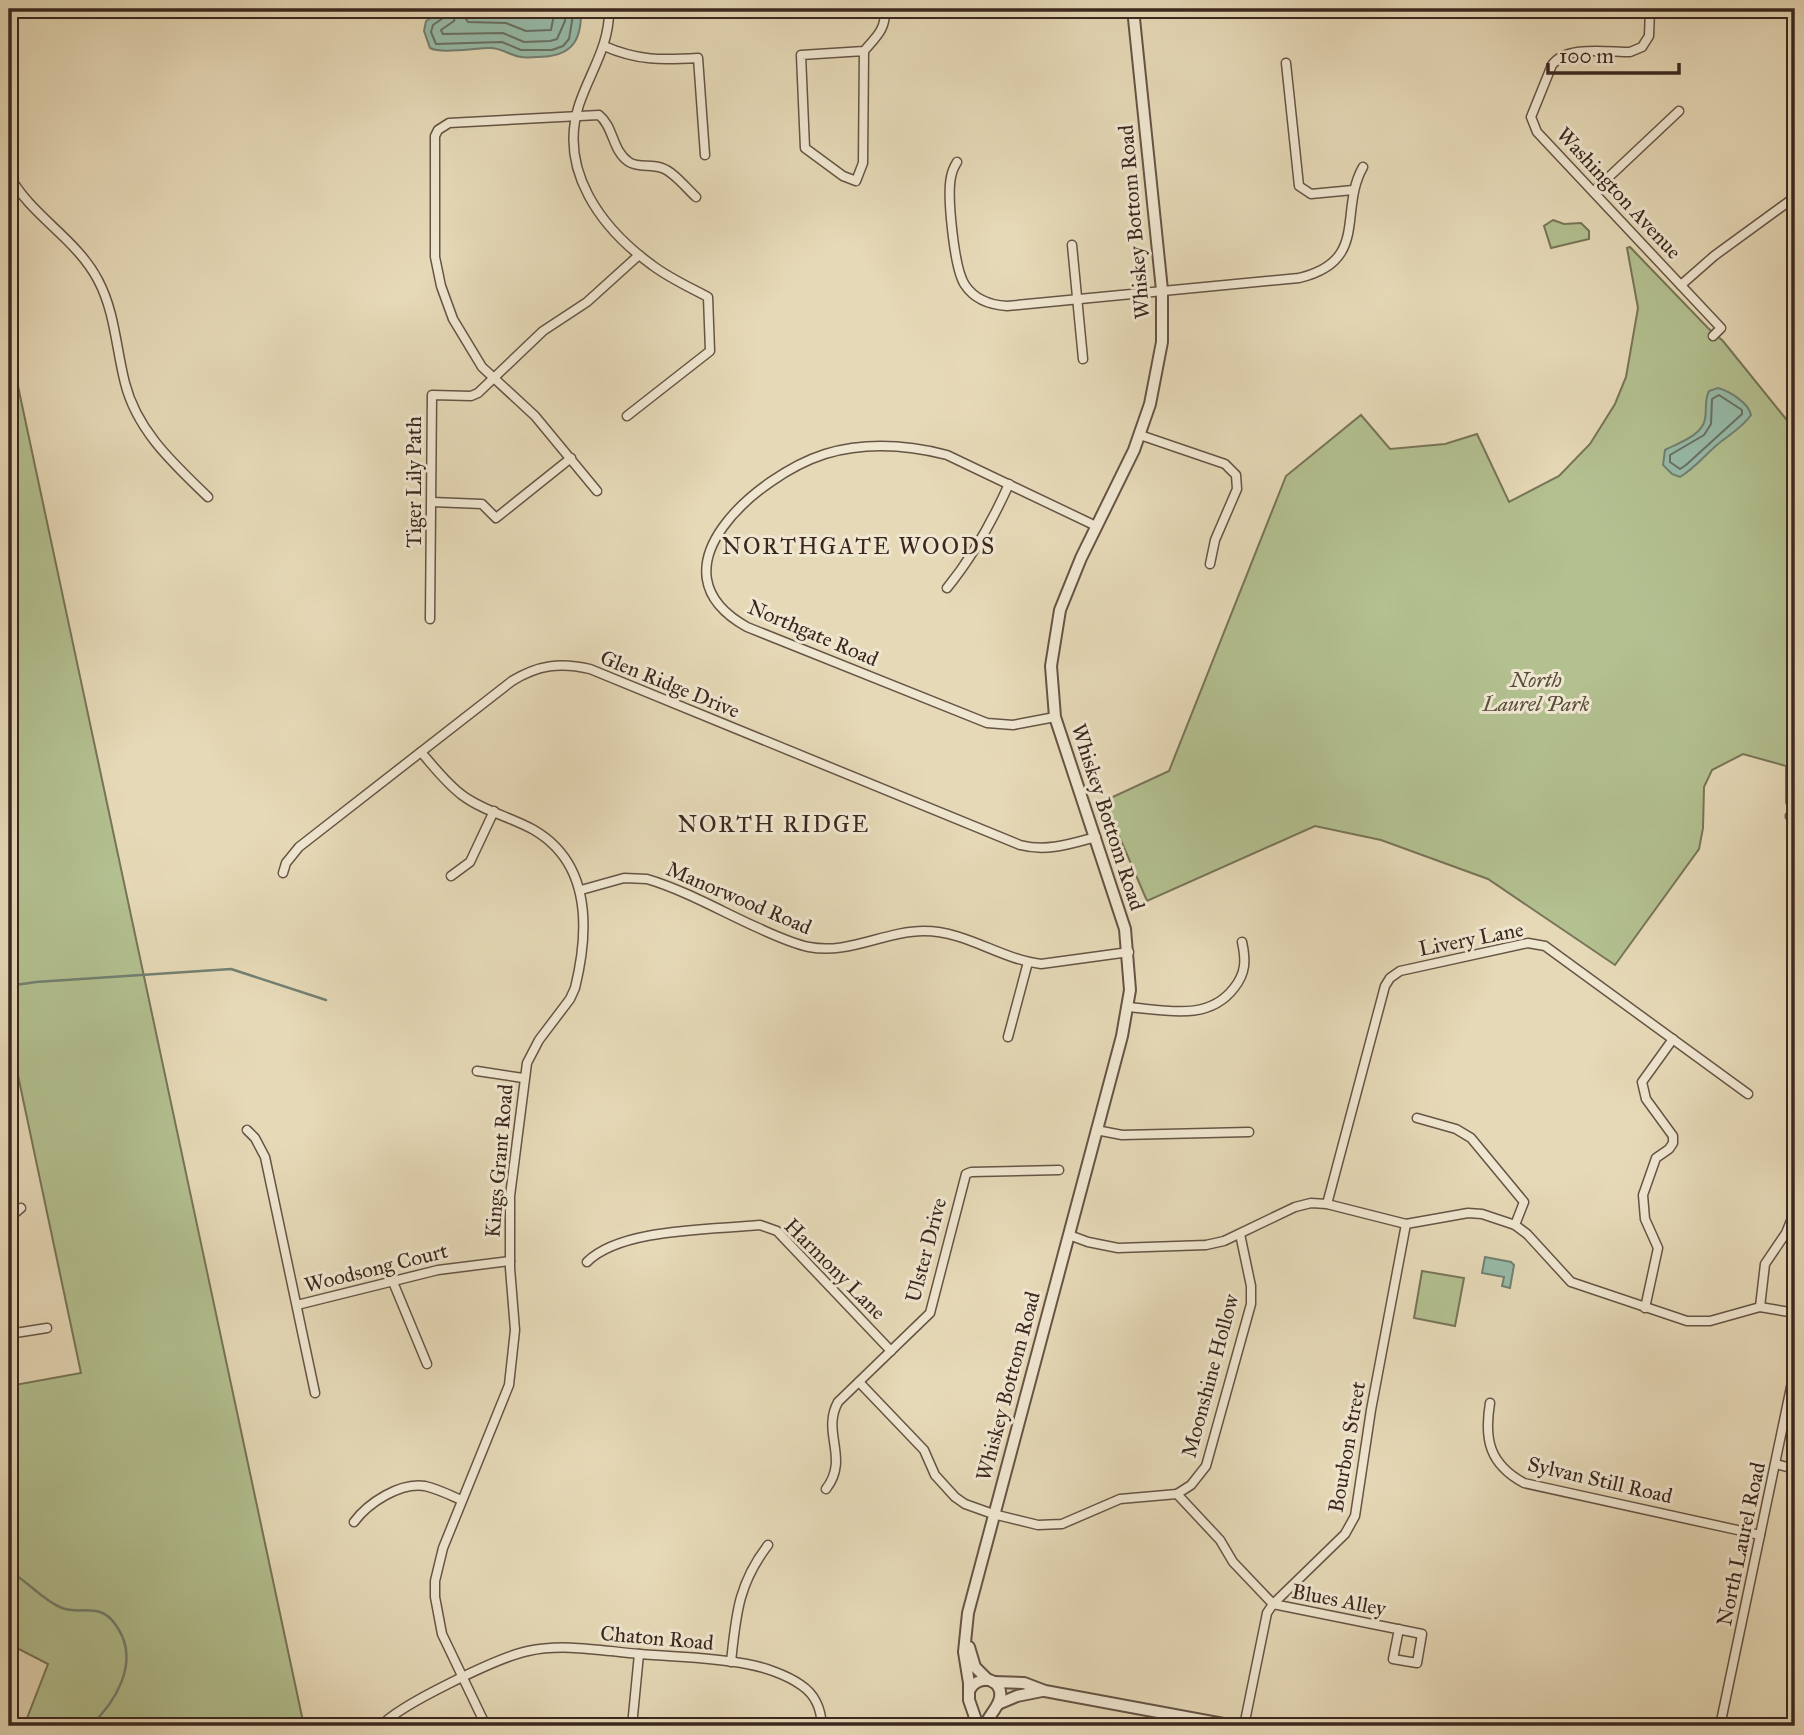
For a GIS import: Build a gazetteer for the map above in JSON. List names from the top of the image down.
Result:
{
  "streets": {
    "street": [
      "Washington Avenue",
      "Whiskey Bottom Road",
      "Tiger Lily Path",
      "Northgate Road",
      "Glen Ridge Drive",
      "Manorwood Road",
      "Livery Lane",
      "Kings Grant Road",
      "Ulster Drive",
      "Woodsong Court",
      "Harmony Lane",
      "Moonshine Hollow",
      "Bourbon Street",
      "Sylvan Still Road",
      "North Laurel Road",
      "Blues Alley",
      "Chaton Road"
    ]
  },
  "crossings": [
    ["Whiskey Bottom Road", "Northgate Road"],
    ["Whiskey Bottom Road", "Glen Ridge Drive"],
    ["Whiskey Bottom Road", "Manorwood Road"],
    ["Glen Ridge Drive", "Kings Grant Road"],
    ["Manorwood Road", "Kings Grant Road"],
    ["Kings Grant Road", "Woodsong Court"],
    ["Kings Grant Road", "Chaton Road"],
    ["Ulster Drive", "Harmony Lane"],
    ["Bourbon Street", "Blues Alley"],
    ["Sylvan Still Road", "North Laurel Road"]
  ],
  "districts": ["NORTHGATE WOODS", "NORTH RIDGE"],
  "parks": ["North Laurel Park"],
  "scale_bar": "100 m"
}
